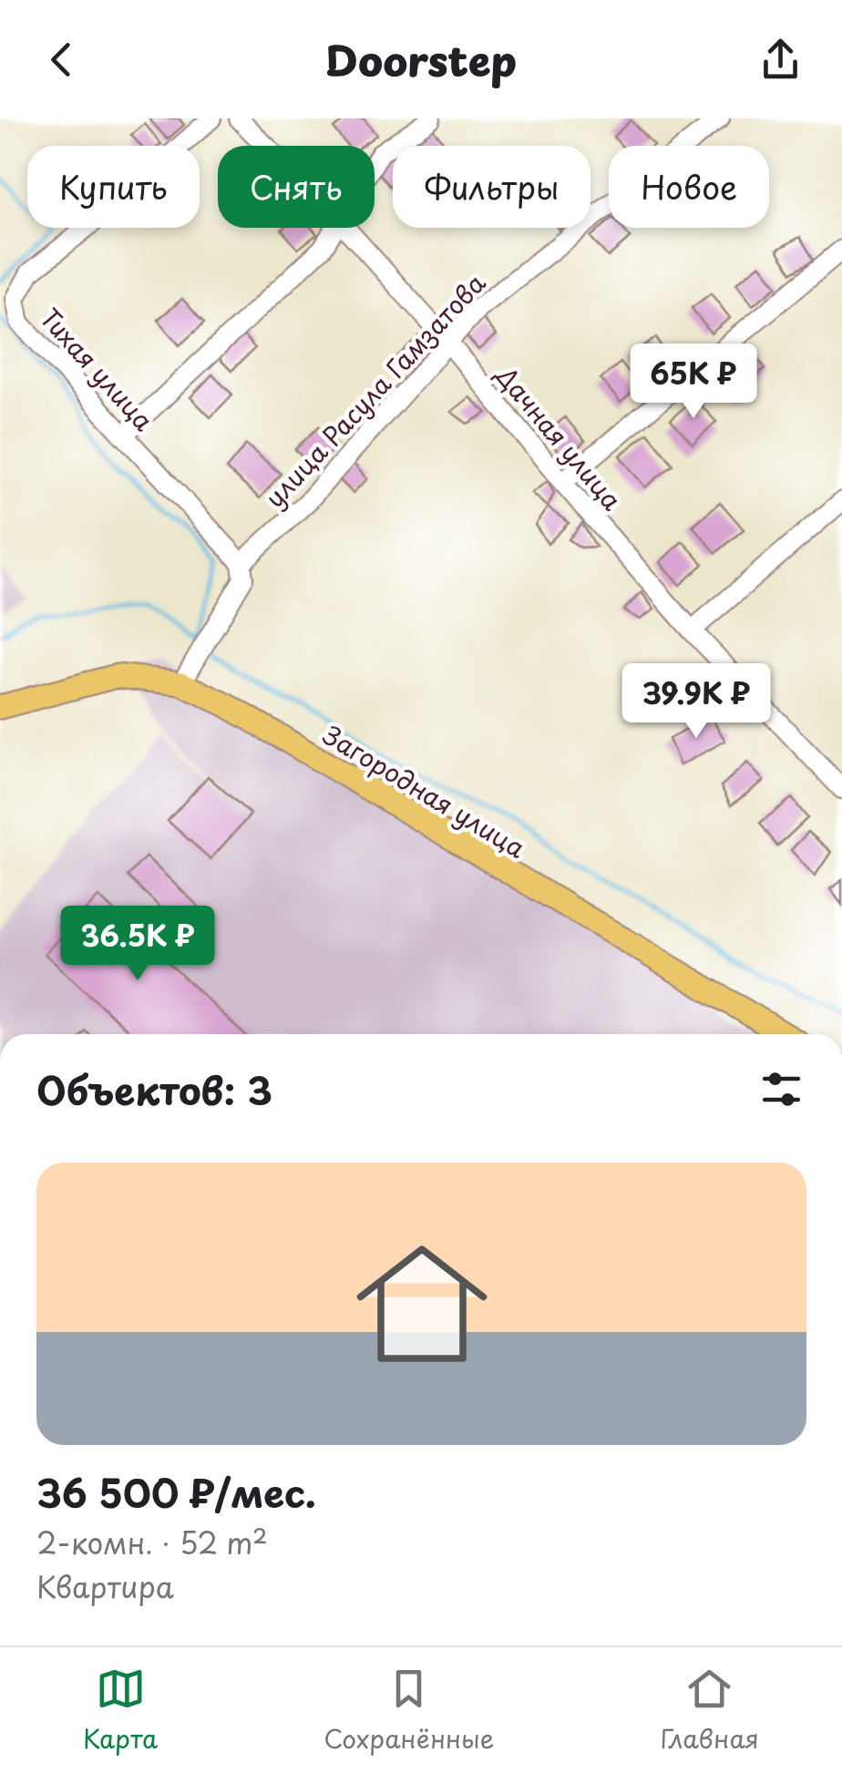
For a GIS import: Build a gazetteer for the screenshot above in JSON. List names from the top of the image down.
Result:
{
  "streets": {
    "main road": ["Загородная улица"],
    "street": ["Тихая улица", "улица Расула Гамзатова", "Дачная улица"]
  },
  "crossings": [
    ["Тихая улица", "улица Расула Гамзатова"],
    ["улица Расула Гамзатова", "Дачная улица"]
  ],
  "page": {
    "header": "Doorstep",
    "chip": [
      "Купить",
      "Снять",
      "Фильтры",
      "Новое"
    ],
    "price": ["65K ₽", "39.9K ₽", "36.5K ₽"],
    "heading": "Объектов: 3",
    "list": [
      {
        "name": "36 500 ₽/мес.",
        "note": "2-комн. · 52 m² · Квартира"
      }
    ],
    "tabs": ["Карта", "Сохранённые", "Главная"]
  }
}
